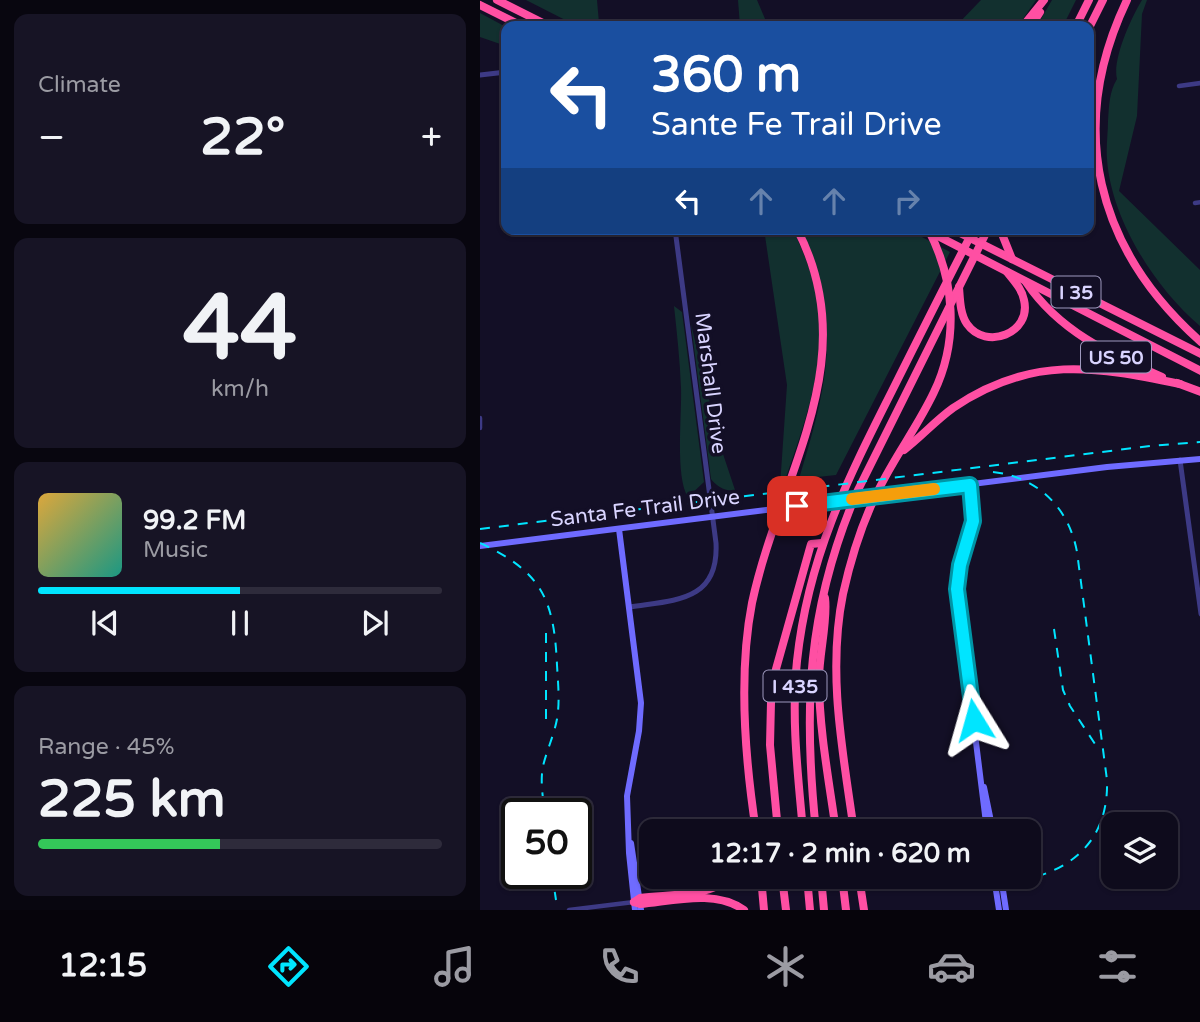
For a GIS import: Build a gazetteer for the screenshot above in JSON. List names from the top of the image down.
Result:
{
  "streets": {
    "highway": ["I 35", "US 50", "I 435"],
    "main road": ["Santa Fe Trail Drive"],
    "street": ["Marshall Drive"]
  },
  "page": {
    "tile": [
      "Climate",
      ["44", "km/h"],
      ["Range · 45%", "225 km"]
    ],
    "turn": ["360 m", "Sante Fe Trail Drive"],
    "heat": ["−", "22°", "+"],
    "song": ["99.2 FM", "Music"],
    "limit": "50",
    "trip": "12:17 · 2 min · 620 m",
    "tabs": "12:15"
  }
}
